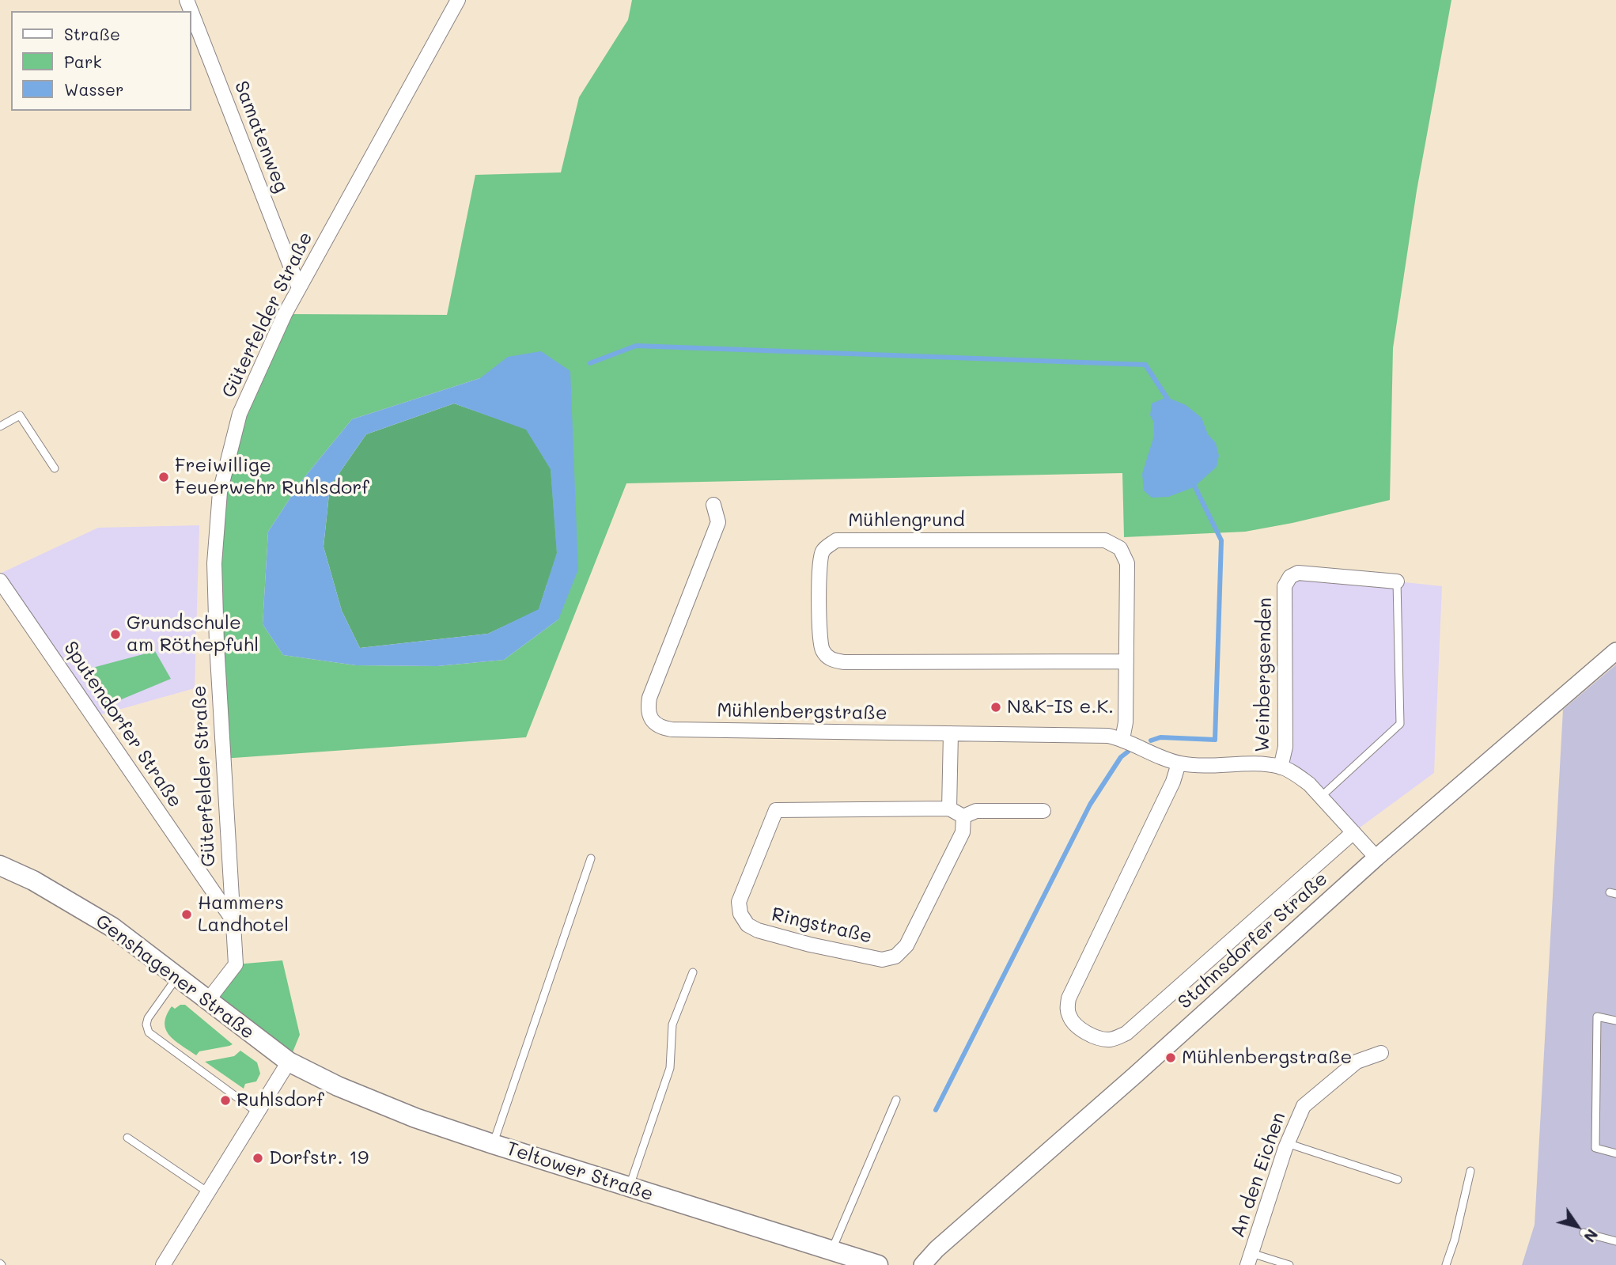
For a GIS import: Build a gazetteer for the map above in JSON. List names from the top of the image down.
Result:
{
  "streets": {
    "main road": ["Genshagener Straße", "Teltower Straße"],
    "street": [
      "Samatenweg",
      "Güterfelder Straße",
      "Mühlengrund",
      "Weinbergsenden",
      "Mühlenbergstraße",
      "Sputendorfer Straße",
      "Ringstraße",
      "Stahnsdorfer Straße",
      "An den Eichen"
    ]
  },
  "crossings": [
    ["Samatenweg", "Güterfelder Straße"],
    ["Güterfelder Straße", "Sputendorfer Straße"],
    ["Güterfelder Straße", "Genshagener Straße"],
    ["Mühlengrund", "Mühlenbergstraße"],
    ["Weinbergsenden", "Mühlenbergstraße"],
    ["Mühlenbergstraße", "Stahnsdorfer Straße"],
    ["Genshagener Straße", "Teltower Straße"]
  ],
  "places": [
    "Freiwillige Feuerwehr Ruhlsdorf",
    "Grundschule am Röthepfuhl",
    "N&K-IS e.K.",
    "Hammers Landhotel",
    "Mühlenbergstraße",
    "Ruhlsdorf",
    "Dorfstr. 19"
  ],
  "legend": ["Straße", "Park", "Wasser"],
  "north": "bottom right"
}
